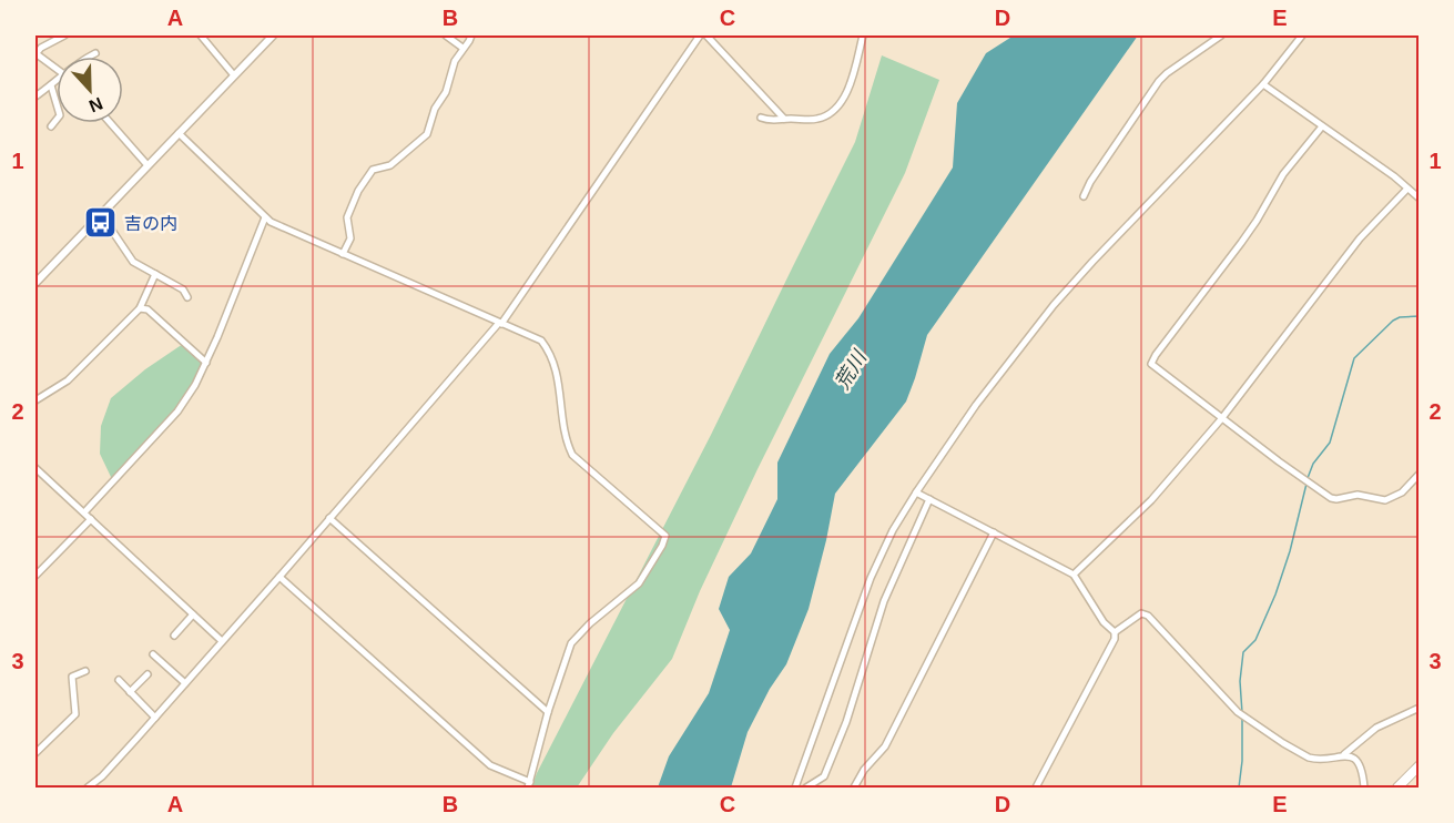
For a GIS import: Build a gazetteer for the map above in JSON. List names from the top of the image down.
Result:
{
  "water": ["荒川"],
  "places": {
    "bus stop": ["吉の内"]
  },
  "north": "bottom",
  "grid": {
    "columns": [
      "A",
      "B",
      "C",
      "D",
      "E"
    ],
    "rows": ["1", "2", "3"]
  }
}
